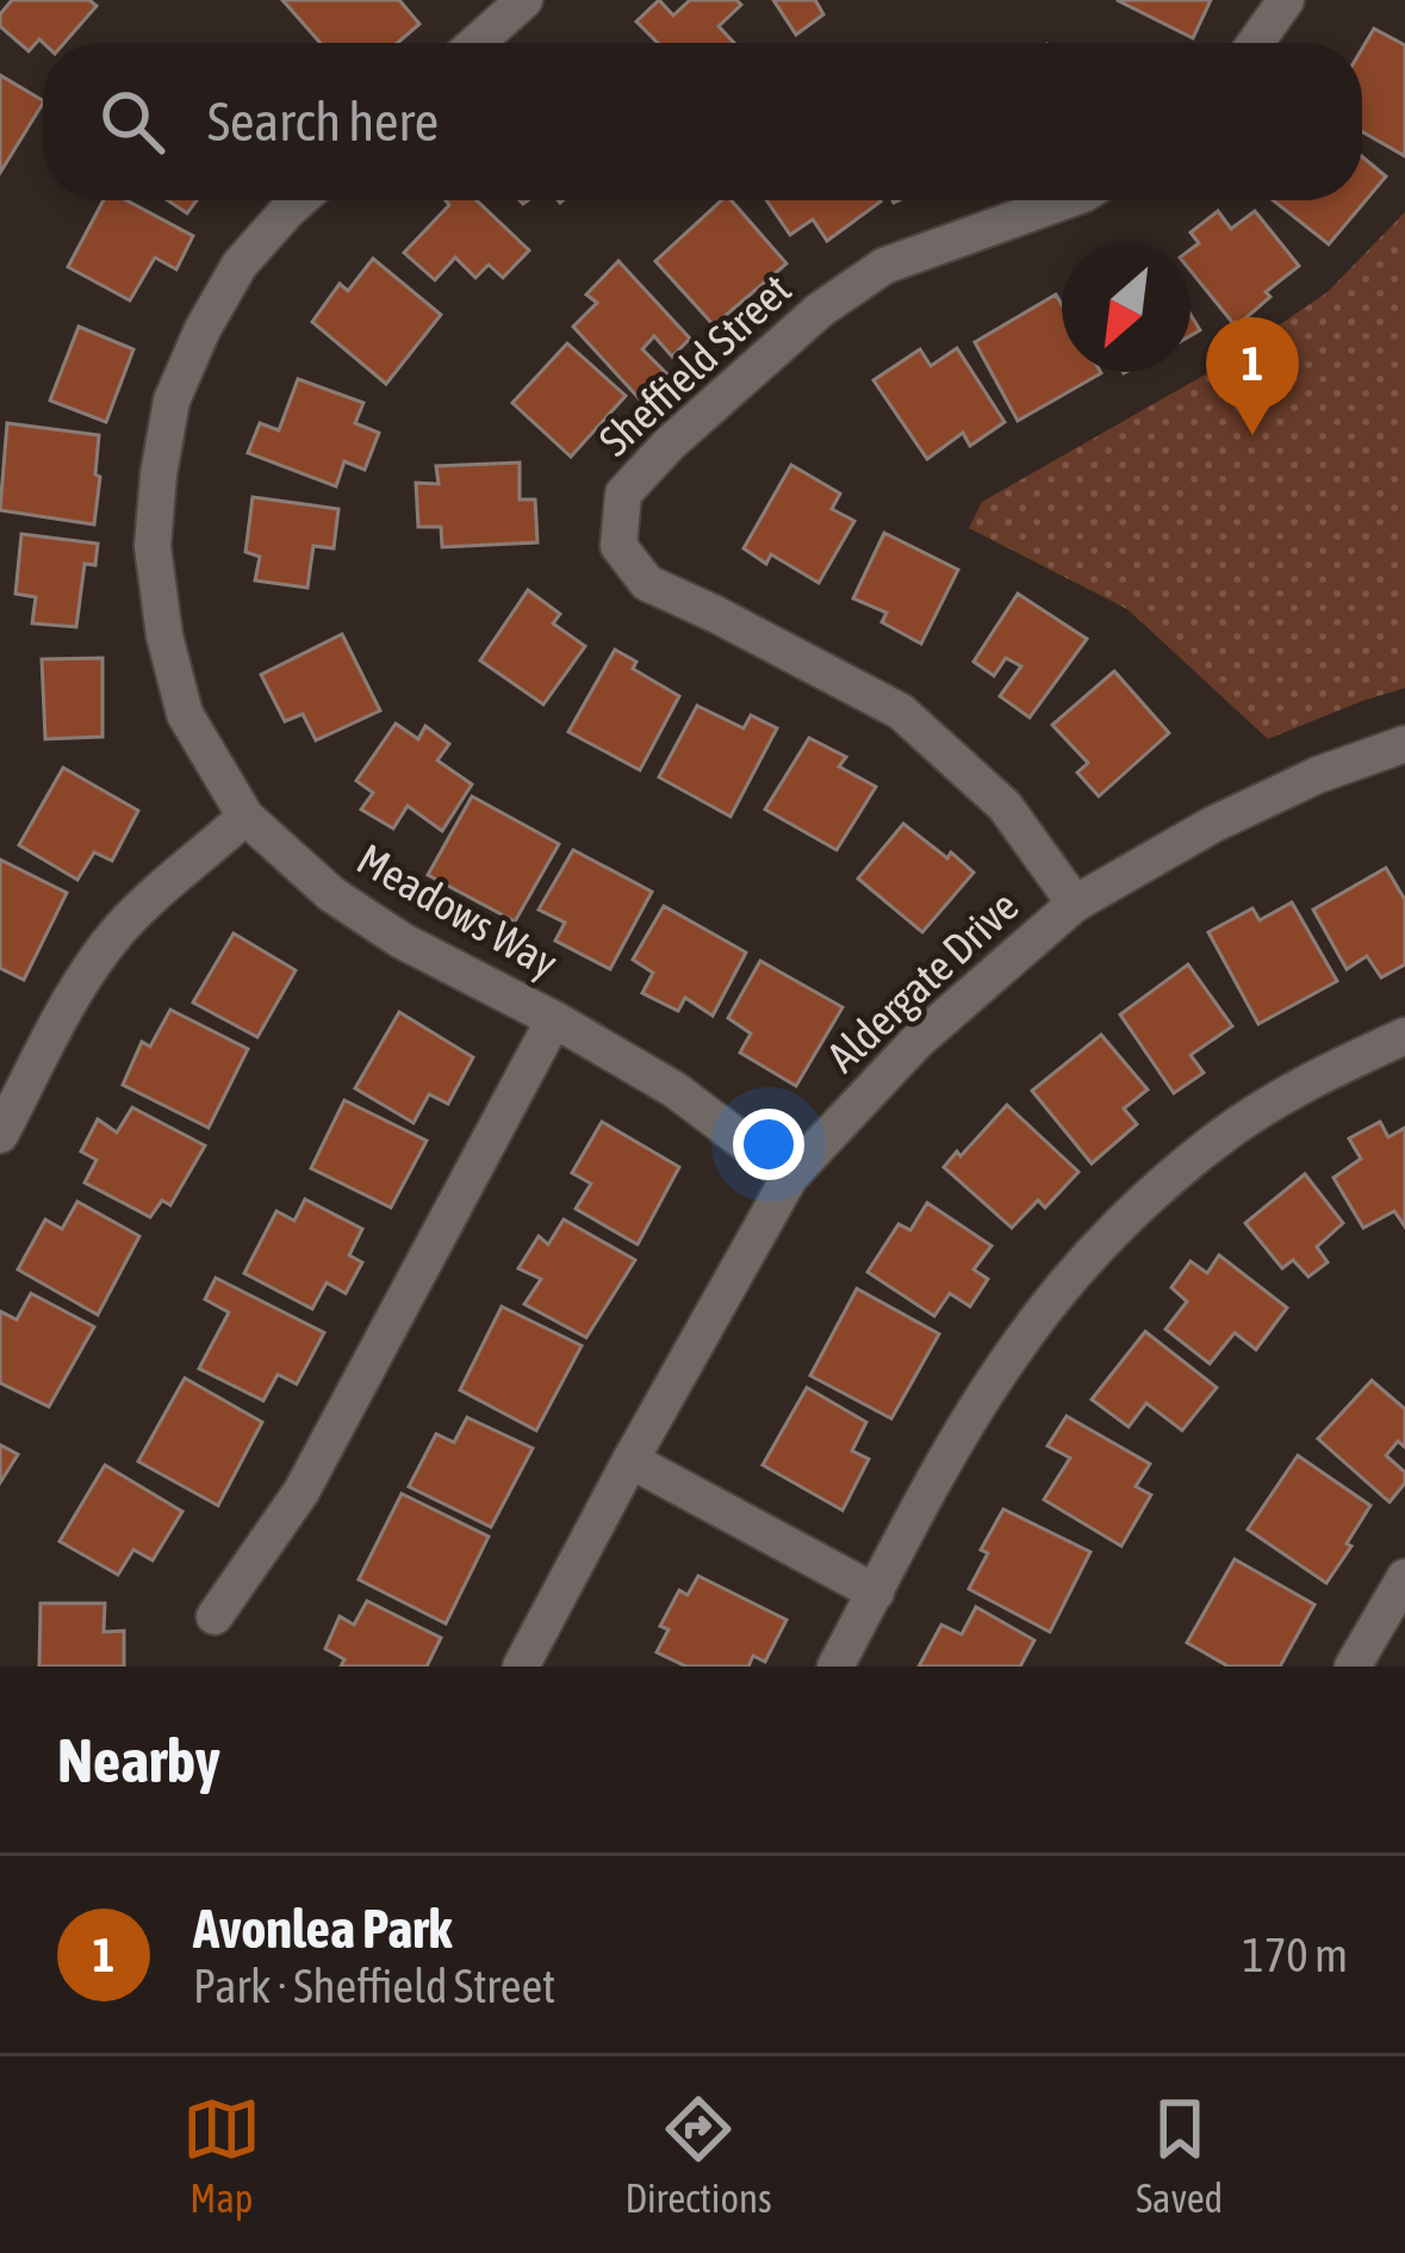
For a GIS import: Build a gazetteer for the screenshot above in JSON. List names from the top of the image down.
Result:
{
  "streets": {
    "street": ["Sheffield Street", "Meadows Way", "Aldergate Drive"]
  },
  "crossings": [
    ["Sheffield Street", "Aldergate Drive"],
    ["Meadows Way", "Aldergate Drive"]
  ],
  "north": "bottom left",
  "page": {
    "search": "Search here",
    "pins": "1",
    "heading": "Nearby",
    "list": [
      {
        "mark": "1",
        "name": "Avonlea Park",
        "note": "Park · Sheffield Street",
        "value": "170 m"
      }
    ],
    "nav": ["Map", "Directions", "Saved"]
  }
}
